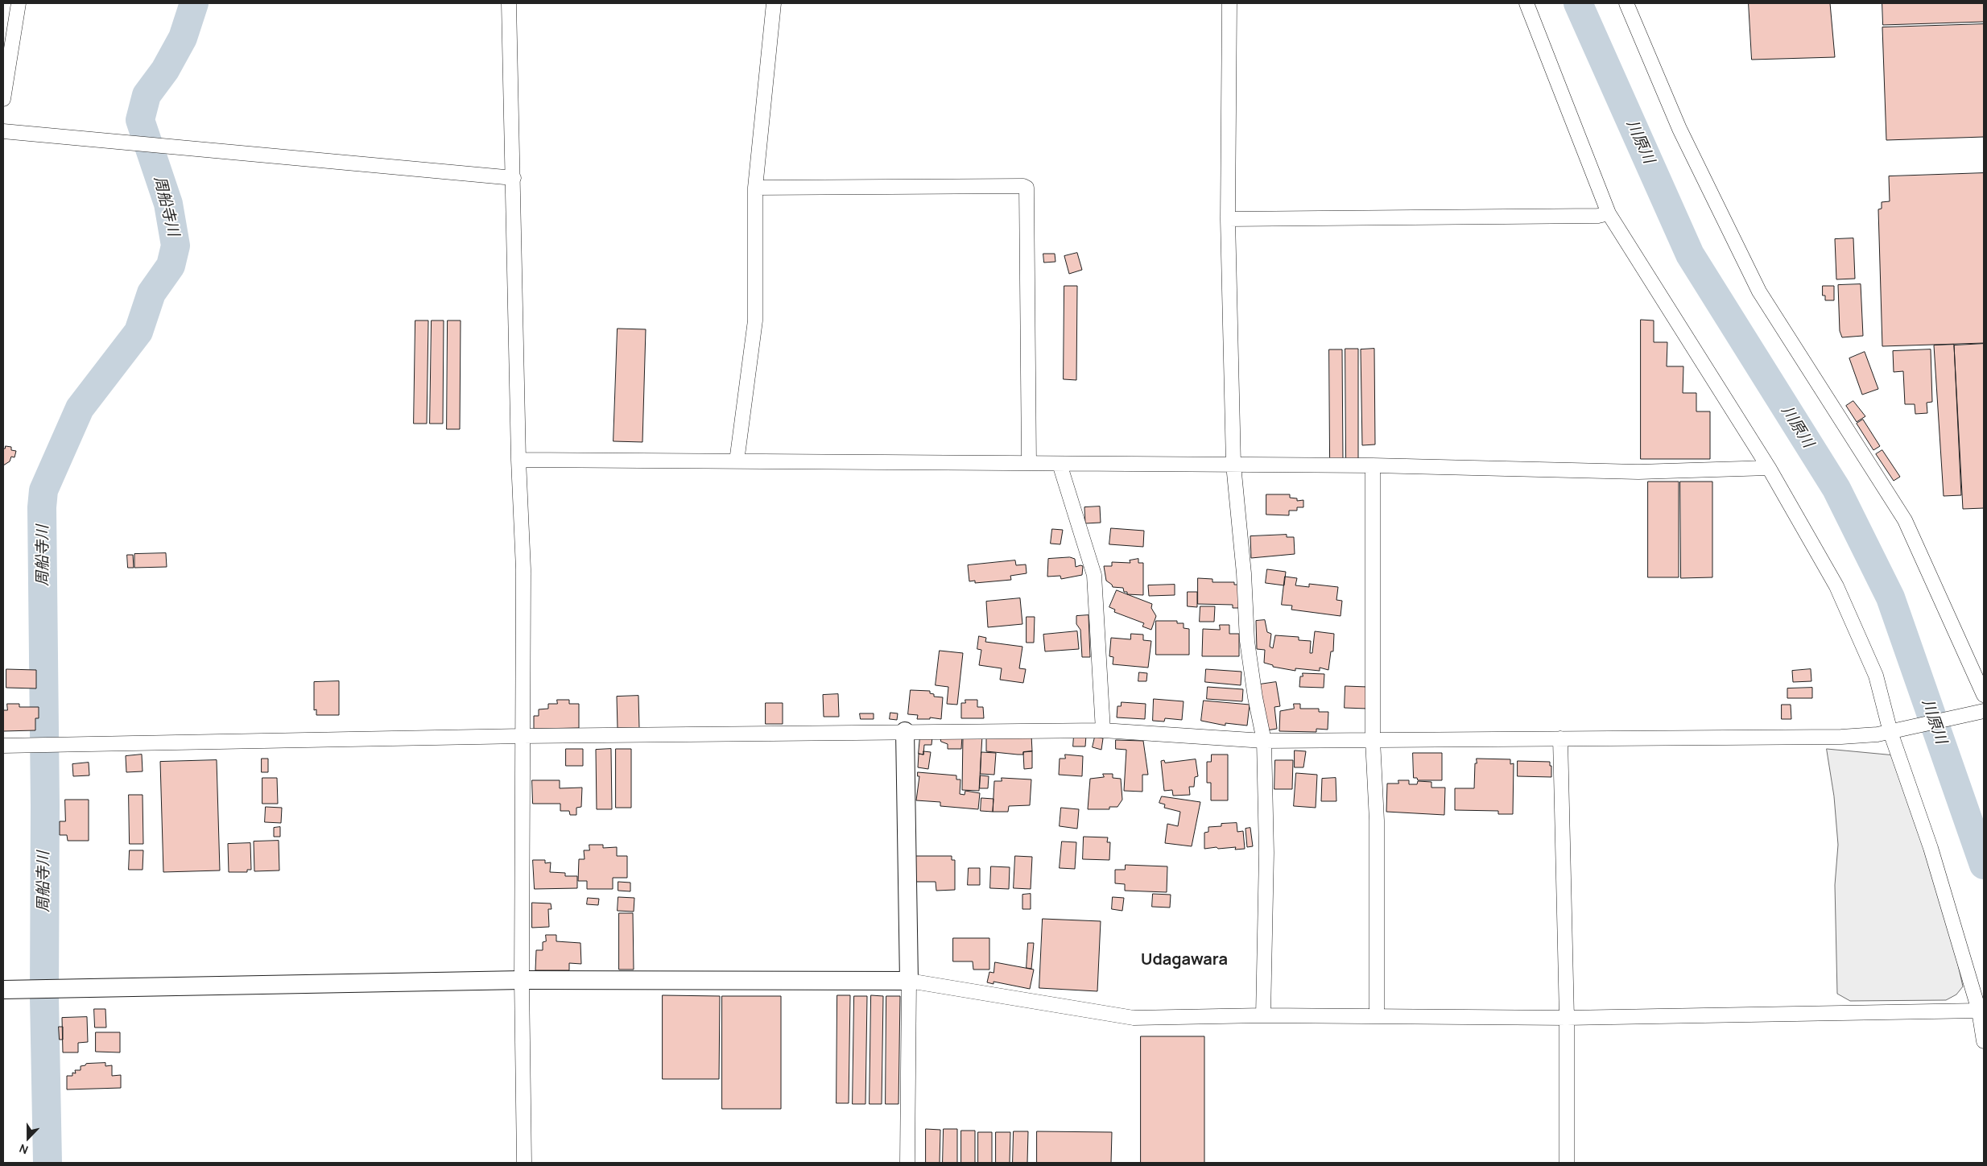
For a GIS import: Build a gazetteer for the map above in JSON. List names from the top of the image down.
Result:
{
  "districts": ["Udagawara"],
  "water": ["川原川", "周船寺川"],
  "north": "bottom"
}
